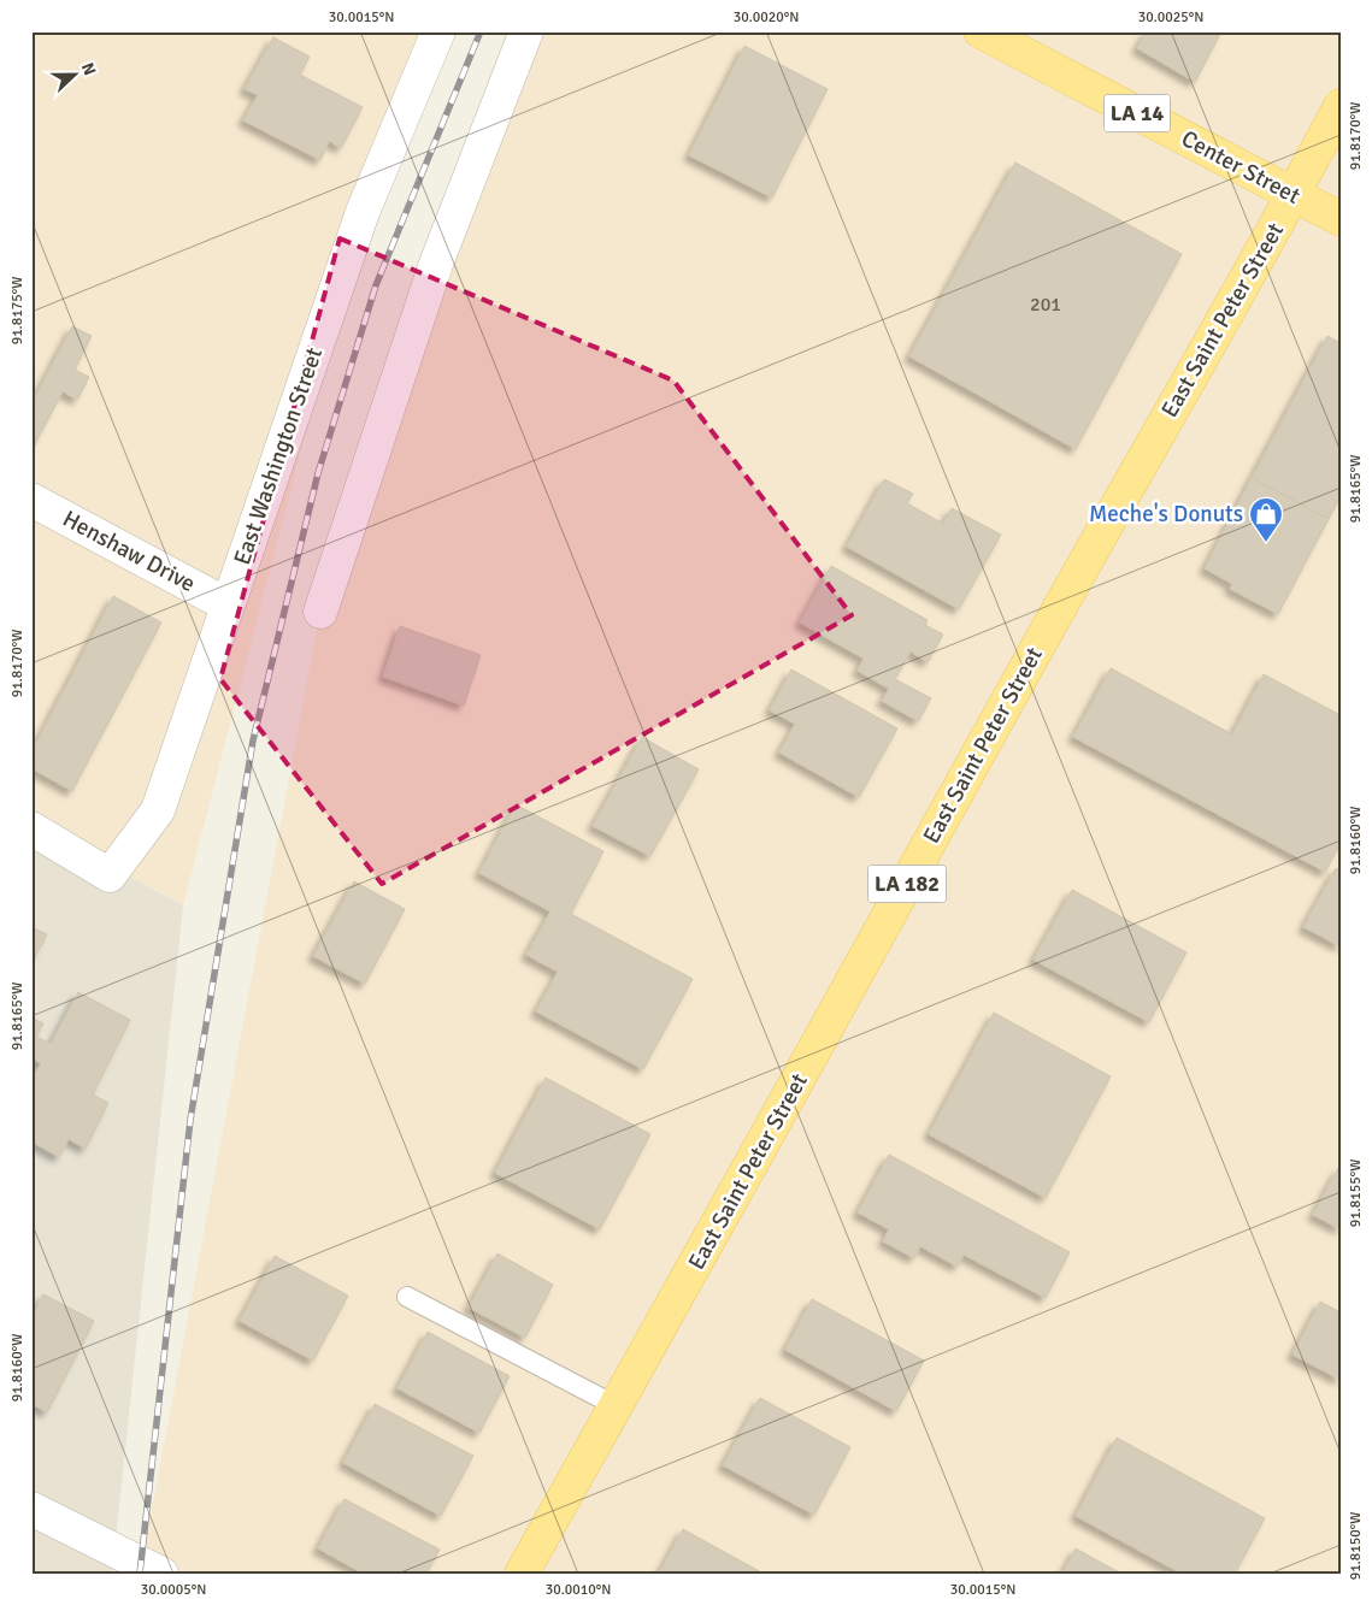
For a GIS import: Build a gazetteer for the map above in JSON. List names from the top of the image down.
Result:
{
  "streets": {
    "main road": [
      "LA 14",
      "Center Street",
      "East Saint Peter Street",
      "LA 182"
    ],
    "street": ["East Washington Street", "Henshaw Drive"]
  },
  "crossings": [
    ["Center Street", "East Saint Peter Street"],
    ["East Washington Street", "Henshaw Drive"]
  ],
  "places": {
    "shop": ["Meche's Donuts"]
  },
  "house_numbers": ["201"],
  "north": "right",
  "coordinates": [
    "30.0015°N",
    "30.0020°N",
    "30.0025°N",
    "91.8170°W",
    "91.8175°W",
    "91.8165°W",
    "91.8160°W",
    "91.8155°W",
    "91.8150°W",
    "30.0005°N",
    "30.0010°N"
  ]
}
